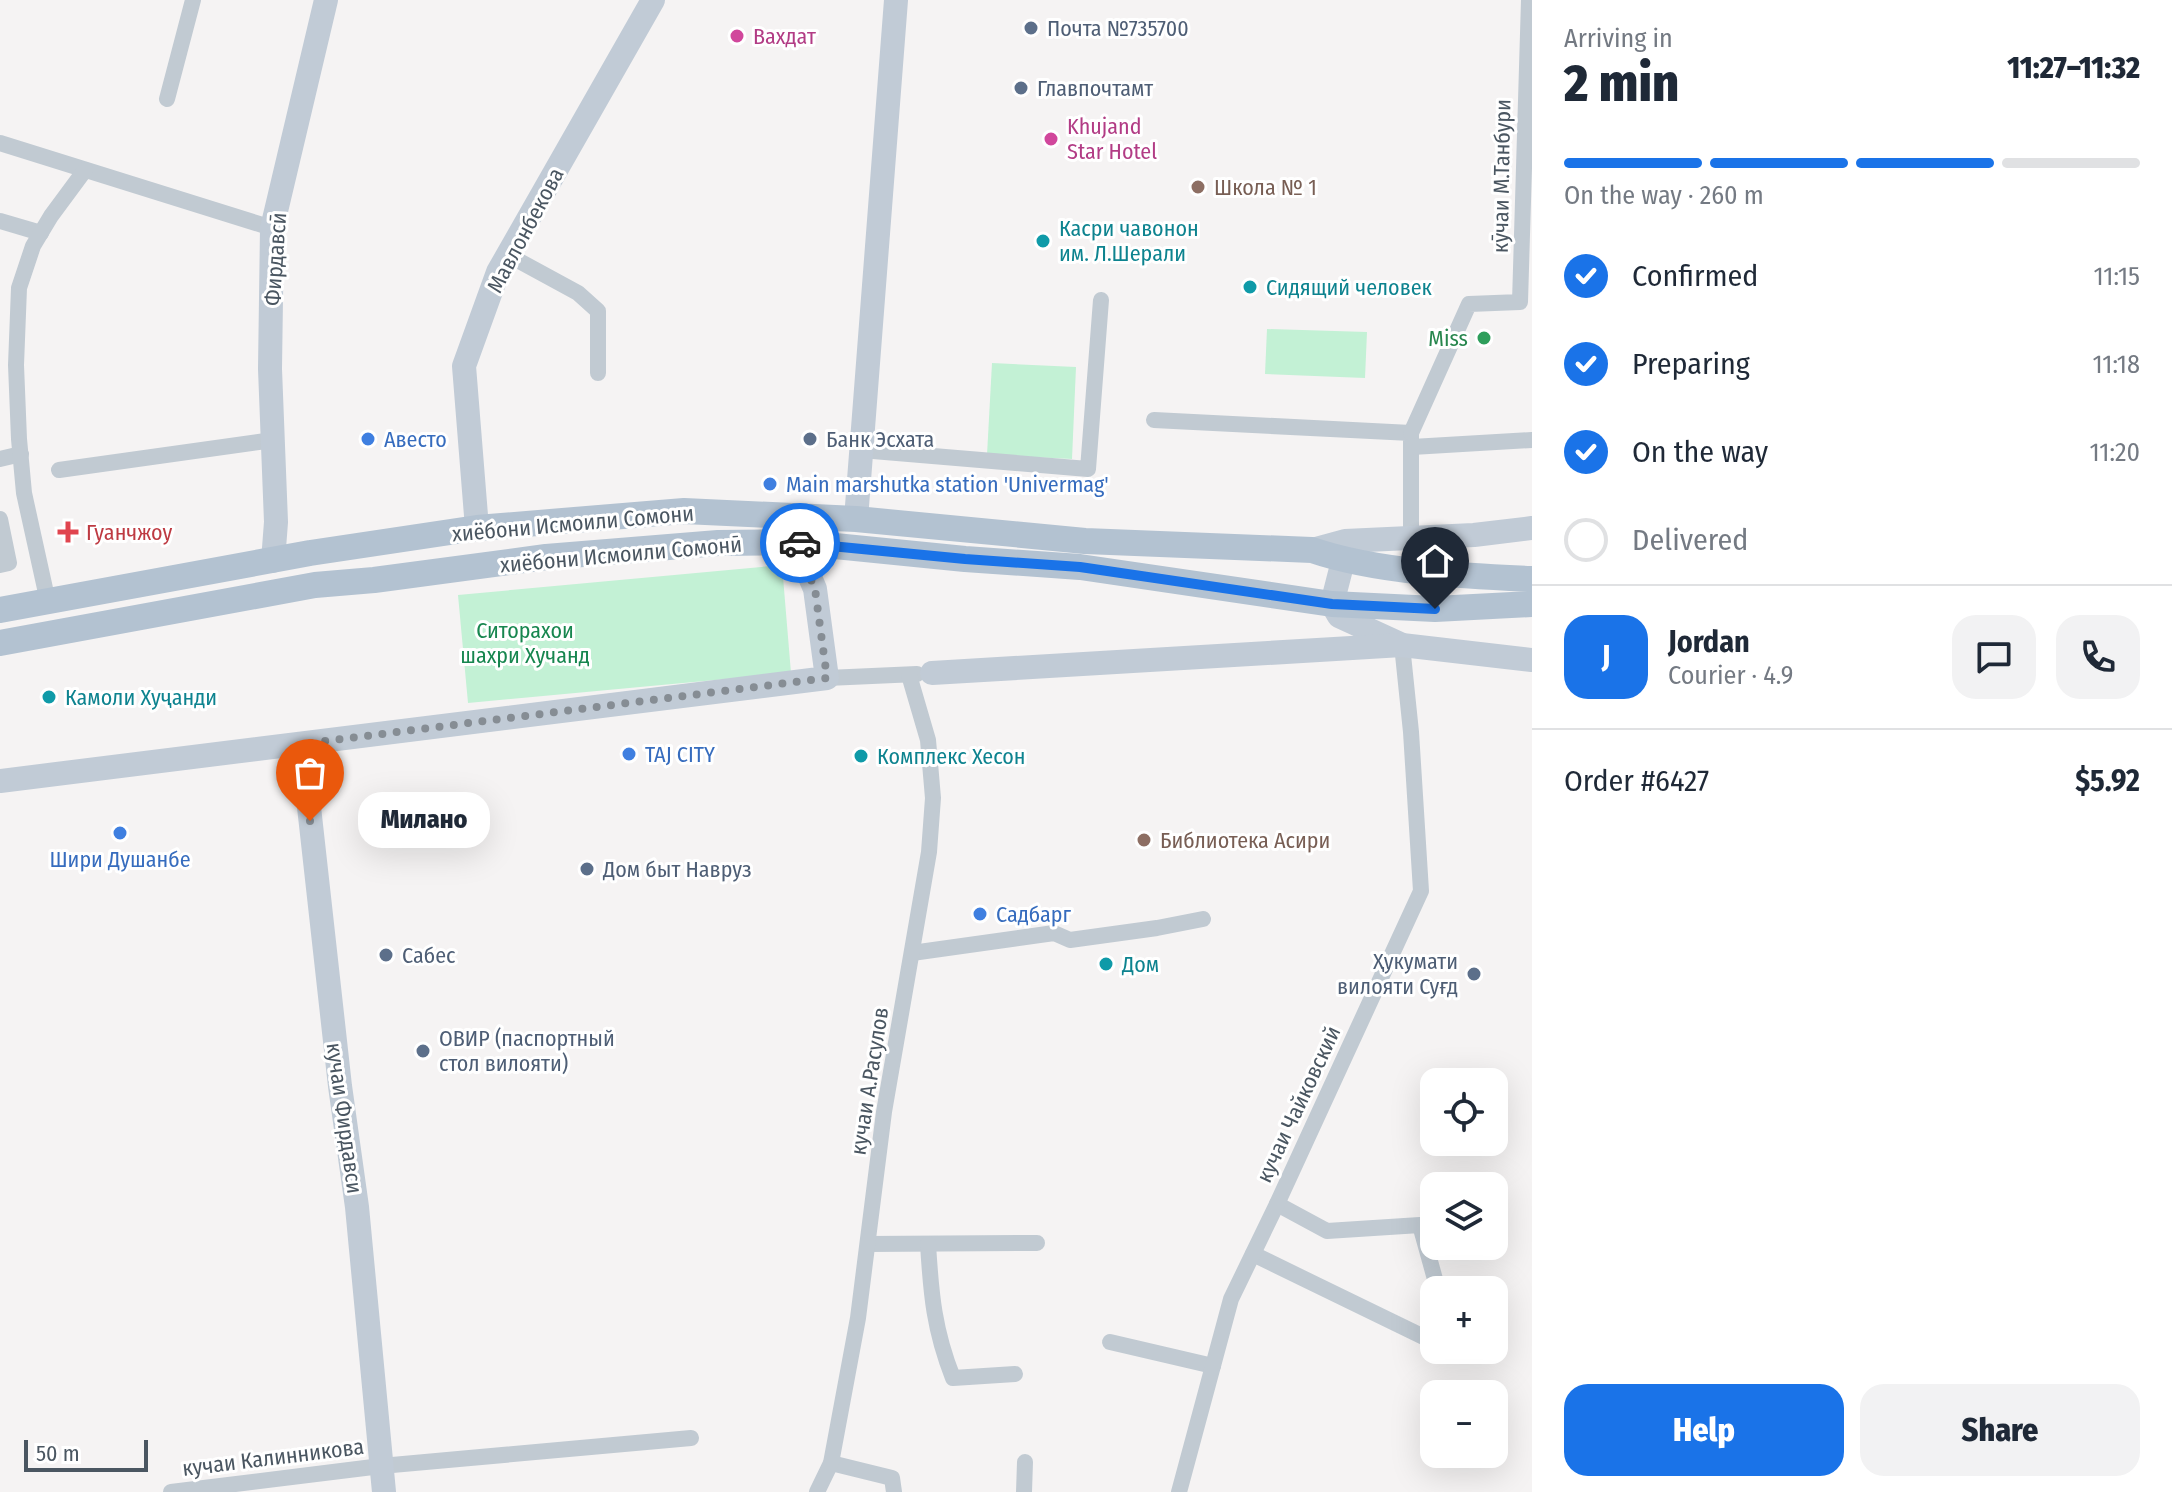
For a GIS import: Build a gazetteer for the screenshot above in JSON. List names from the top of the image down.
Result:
{
  "streets": {
    "main road": ["хиёбони Исмоили Сомони", "хиёбони Исмоили Сомонӣ"],
    "street": [
      "кӯчаи М.Танбури",
      "Мавлонбекова",
      "Фирдавсӣ",
      "кучаи А.Расулов",
      "кучаи Чайковский",
      "кучаи Фирдавси",
      "кучаи Калинникова"
    ]
  },
  "crossings": [
    ["Мавлонбекова", "хиёбони Исмоили Сомони"],
    ["Фирдавсӣ", "хиёбони Исмоили Сомони"],
    ["кучаи Фирдавси", "кучаи Калинникова"]
  ],
  "parks": ["Ситорахои шахри Хучанд"],
  "places": {
    "other": [
      "Почта №735700",
      "Вахдат",
      "Главпочтамт",
      "Khujand Star Hotel",
      "Школа № 1",
      "Касри чавонон им. Л.Шерали",
      "Сидящий человек",
      "Miss",
      "Авесто",
      "Банк Эсхата",
      "Main marshutka station 'Univermag'",
      "Камоли Хуҷанди",
      "TAJ CITY",
      "Комплекс Хесон",
      "Милано",
      "Шири Душанбе",
      "Библиотека Асири",
      "Дом быт Навруз",
      "Садбарг",
      "Сабес",
      "Дом",
      "Ҳукумати вилояти Суғд",
      "ОВИР (паспортный стол вилояти)"
    ],
    "health": ["Гуанчжоу"]
  },
  "scale_bar": "50 m",
  "page": {
    "heading": ["2 min", "Arriving in", "11:27–11:32"],
    "panel": [
      "Jordan",
      "Courier · 4.9",
      "Order #6427",
      "$5.92"
    ],
    "bar": "On the way · 260 m",
    "list": [
      ["Confirmed", "11:15"],
      ["Preparing", "11:18"],
      ["On the way", "11:20"],
      "Delivered"
    ],
    "round": "J",
    "bubble": "Милано",
    "map_buttons": ["+", "−"],
    "buttons": ["Help", "Share"],
    "scale": "50 m"
  }
}
